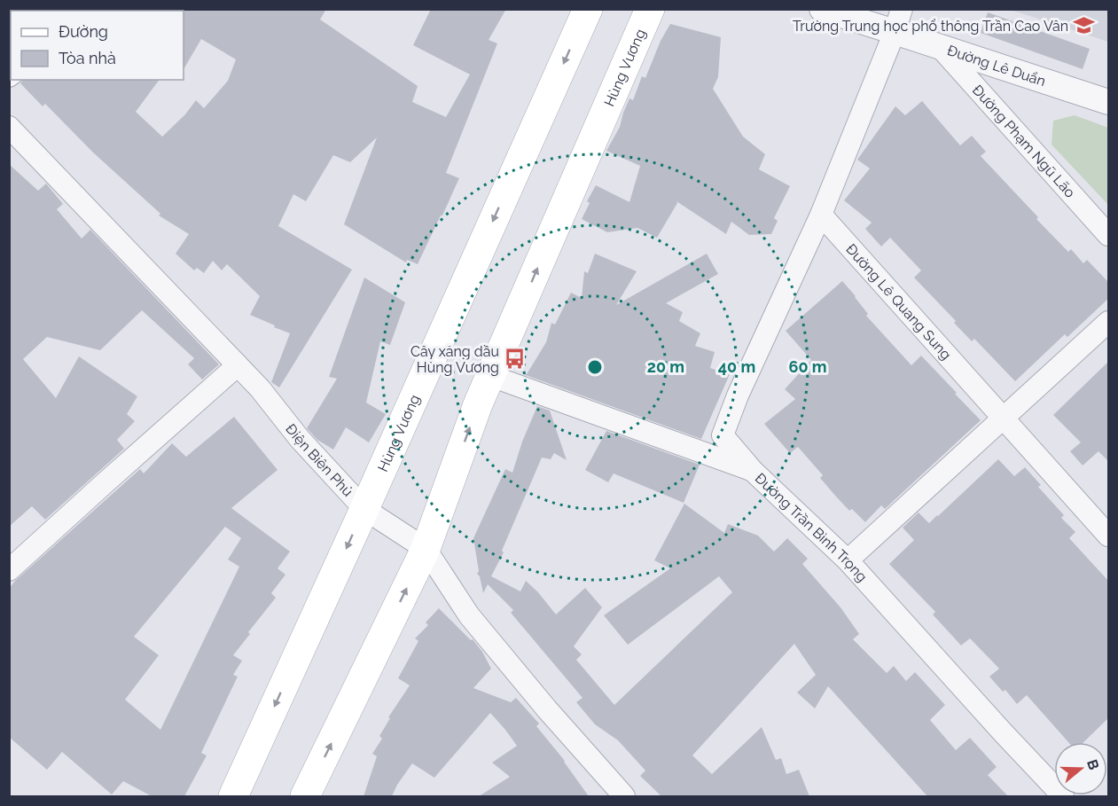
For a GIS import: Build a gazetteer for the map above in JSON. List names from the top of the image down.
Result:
{
  "streets": {
    "main road": ["Hùng Vương"],
    "street": [
      "Đường Lê Duẩn",
      "Đường Phạm Ngũ Lão",
      "Đường Lê Quang Sung",
      "Điện Biên Phủ",
      "Đường Trần Bình Trọng"
    ]
  },
  "crossings": [
    ["Đường Lê Duẩn", "Đường Phạm Ngũ Lão"],
    ["Hùng Vương", "Điện Biên Phủ"],
    ["Đường Lê Quang Sung", "Đường Trần Bình Trọng"]
  ],
  "places": {
    "school or university": ["Trường Trung học phổ thông Trần Cao Vân"],
    "bus stop": ["Cây xăng dầu Hùng Vương"]
  },
  "legend": ["Đường", "Tòa nhà"],
  "north": "right",
  "rings": ["20 m", "40 m", "60 m"]
}
